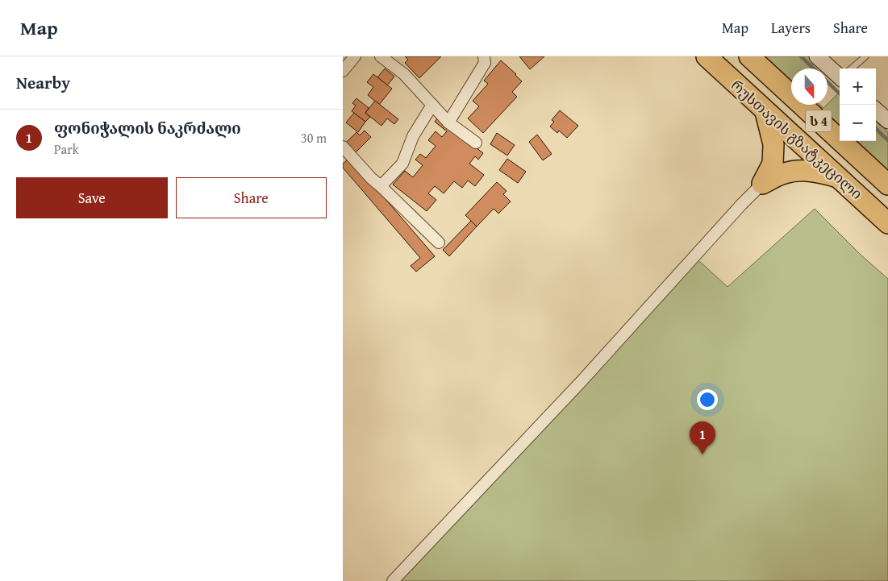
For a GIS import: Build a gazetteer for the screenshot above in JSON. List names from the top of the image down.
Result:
{
  "streets": {
    "highway": ["ს 4", "რუსთავის გზატკეცილი"]
  },
  "north": "bottom",
  "page": {
    "header": "Map",
    "nav": ["Map", "Layers", "Share"],
    "heading": "Nearby",
    "map_buttons": ["+", "−"],
    "list": [
      {
        "mark": "1",
        "name": "ფონიჭალის ნაკრძალი",
        "note": "Park",
        "value": "30 m"
      }
    ],
    "buttons": ["Save", "Share"],
    "pins": "1"
  }
}
